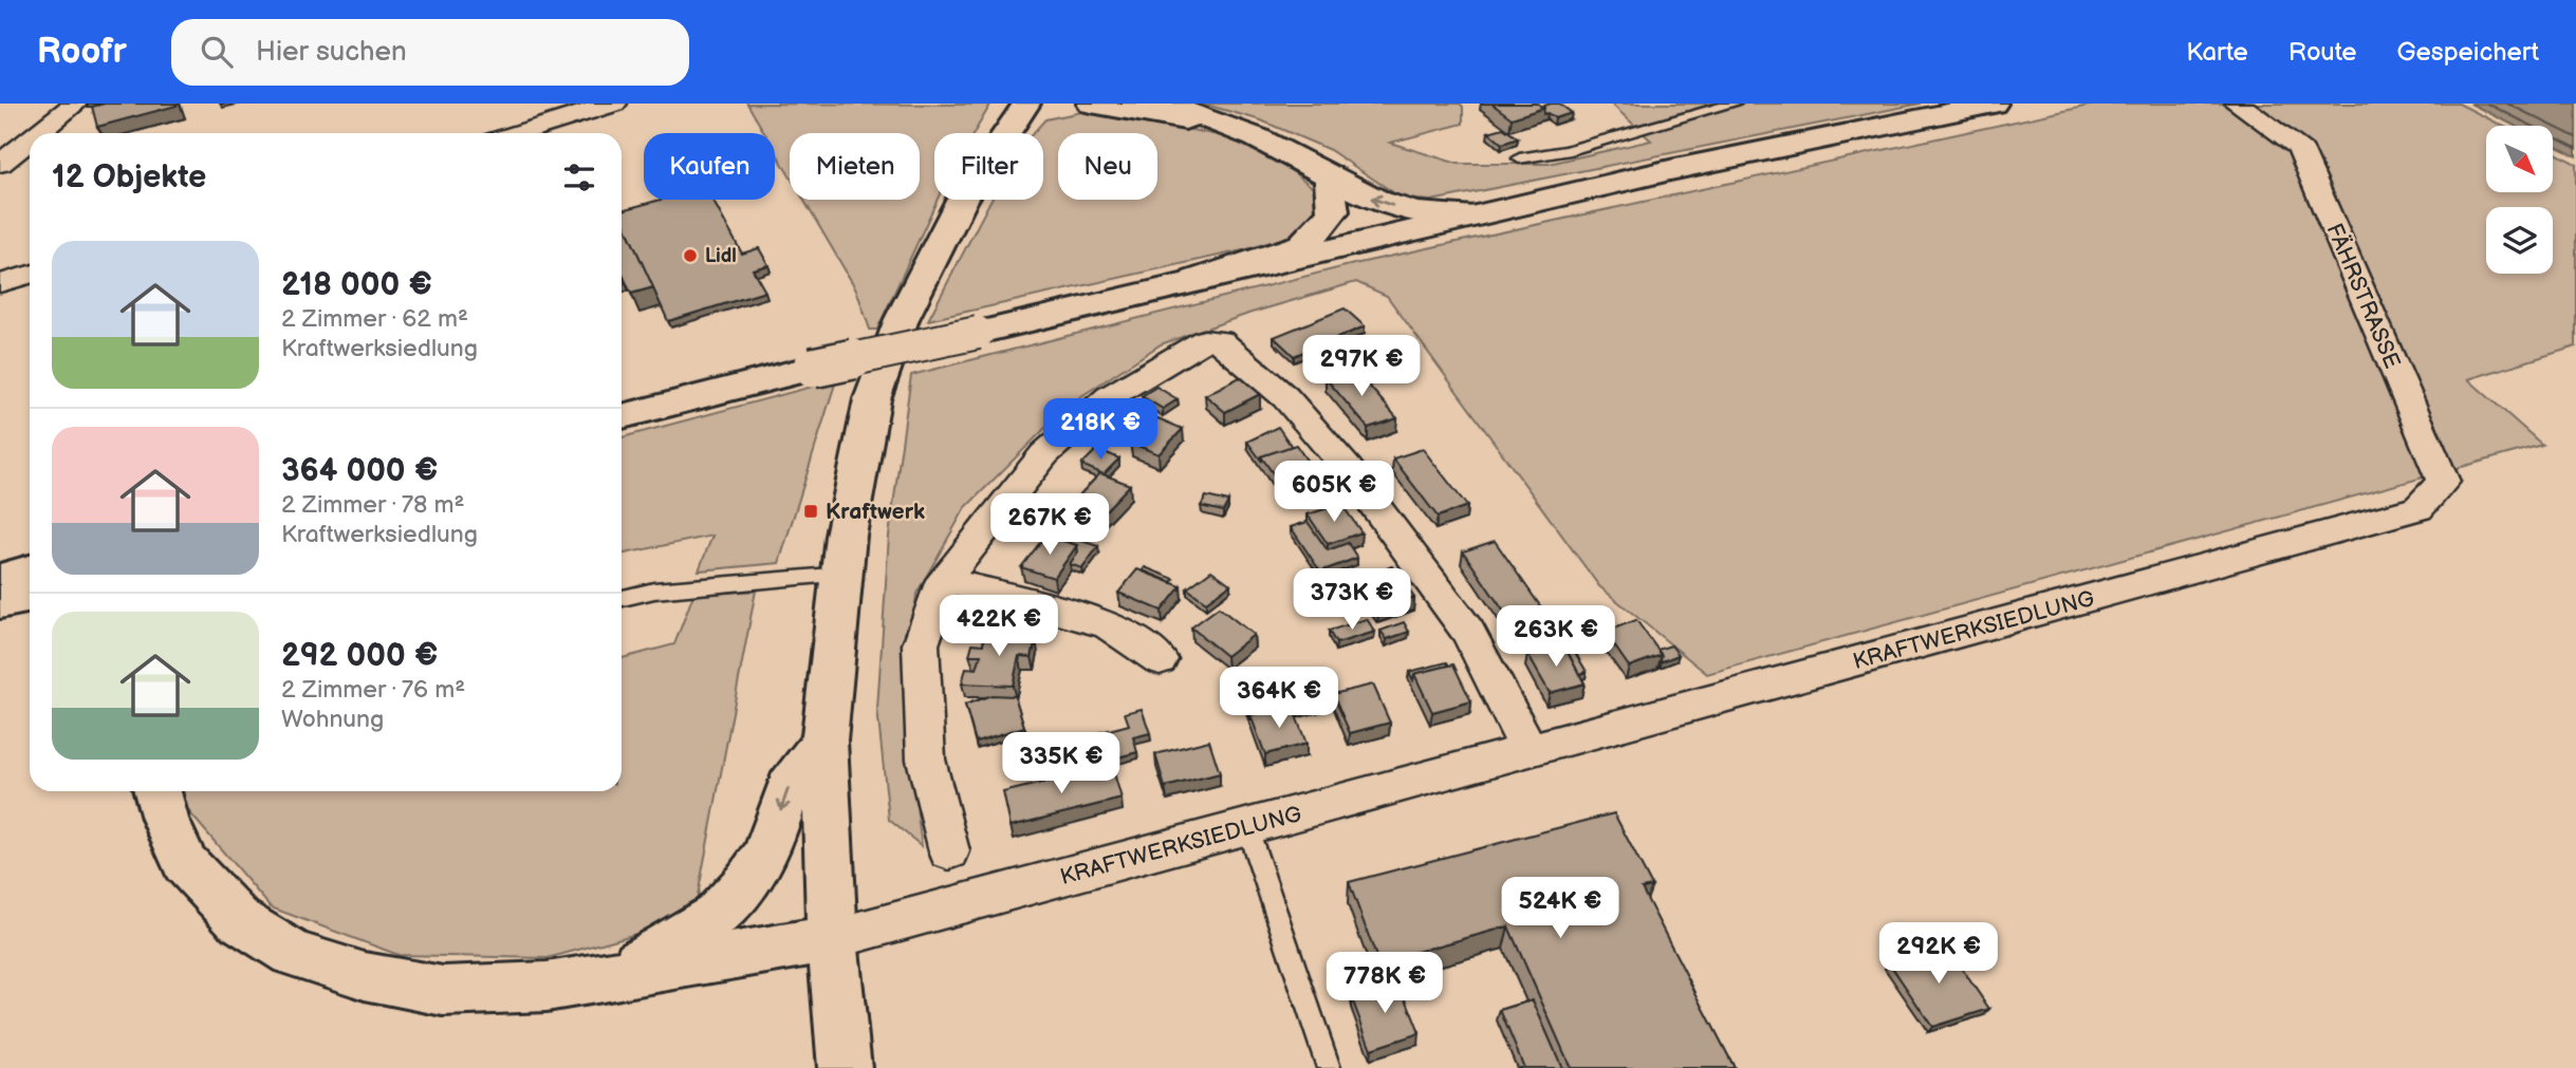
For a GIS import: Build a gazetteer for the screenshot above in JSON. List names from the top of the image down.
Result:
{
  "streets": {
    "street": ["FÄHRSTRASSE", "KRAFTWERKSIEDLUNG"]
  },
  "crossings": [
    ["FÄHRSTRASSE", "KRAFTWERKSIEDLUNG"]
  ],
  "places": {
    "other": ["Lidl"],
    "transit": ["Kraftwerk"]
  },
  "north": "bottom right",
  "page": {
    "header": "Roofr",
    "search": "Hier suchen",
    "nav": ["Karte", "Route", "Gespeichert"],
    "chip": [
      "Kaufen",
      "Mieten",
      "Filter",
      "Neu"
    ],
    "heading": "12 Objekte",
    "list": [
      {
        "name": "218 000 €",
        "note": "2 Zimmer · 62 m² · Kraftwerksiedlung"
      },
      {
        "name": "364 000 €",
        "note": "2 Zimmer · 78 m² · Kraftwerksiedlung"
      },
      {
        "name": "292 000 €",
        "note": "2 Zimmer · 76 m² · Wohnung"
      }
    ],
    "price": [
      "297K €",
      "218K €",
      "605K €",
      "267K €",
      "373K €",
      "422K €",
      "263K €",
      "364K €",
      "335K €",
      "524K €",
      "292K €",
      "778K €"
    ]
  }
}
